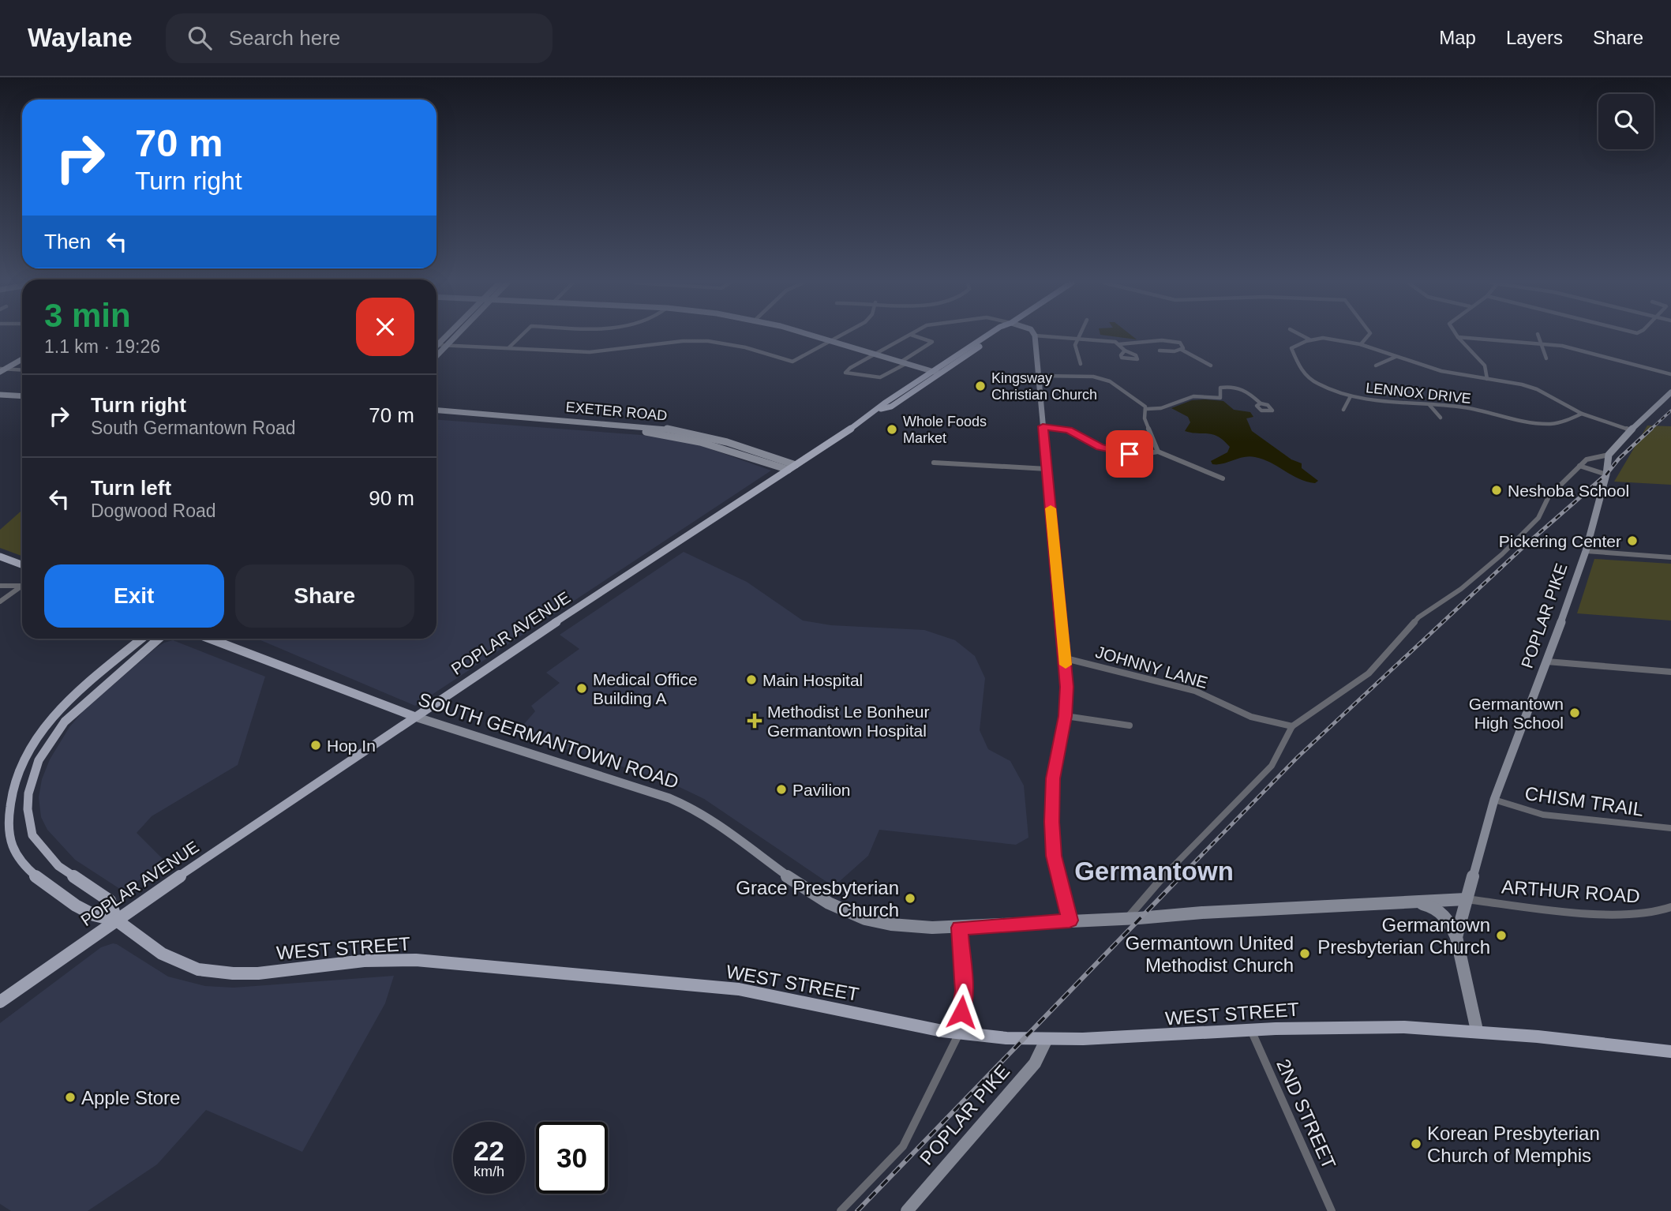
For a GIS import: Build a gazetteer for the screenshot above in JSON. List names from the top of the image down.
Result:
{
  "streets": {
    "main road": ["POPLAR AVENUE", "SOUTH GERMANTOWN ROAD", "WEST STREET"],
    "street": [
      "LENNOX DRIVE",
      "EXETER ROAD",
      "POPLAR PIKE",
      "JOHNNY LANE",
      "CHISM TRAIL",
      "ARTHUR ROAD",
      "2ND STREET"
    ]
  },
  "crossings": [
    ["EXETER ROAD", "POPLAR AVENUE"],
    ["POPLAR PIKE", "SOUTH GERMANTOWN ROAD"],
    ["POPLAR PIKE", "CHISM TRAIL"],
    ["POPLAR PIKE", "ARTHUR ROAD"],
    ["POPLAR PIKE", "WEST STREET"],
    ["POPLAR AVENUE", "SOUTH GERMANTOWN ROAD"],
    ["POPLAR AVENUE", "WEST STREET"],
    ["SOUTH GERMANTOWN ROAD", "ARTHUR ROAD"],
    ["WEST STREET", "2ND STREET"]
  ],
  "districts": ["Germantown"],
  "places": {
    "other": [
      "Kingsway Christian Church",
      "Whole Foods Market",
      "Neshoba School",
      "Pickering Center",
      "Main Hospital",
      "Medical Office Building A",
      "Germantown High School",
      "Hop In",
      "Pavilion",
      "Grace Presbyterian Church",
      "Germantown Presbyterian Church",
      "Germantown United Methodist Church",
      "Apple Store",
      "Korean Presbyterian Church of Memphis"
    ],
    "health": ["Methodist Le Bonheur Germantown Hospital"]
  },
  "page": {
    "header": "Waylane",
    "search": "Search here",
    "nav": ["Map", "Layers", "Share"],
    "turn": ["70 m", "Turn right"],
    "then": "Then",
    "heading": ["3 min", "1.1 km · 19:26"],
    "list": [
      {
        "name": "Turn right",
        "note": "South Germantown Road",
        "value": "70 m"
      },
      {
        "name": "Turn left",
        "note": "Dogwood Road",
        "value": "90 m"
      }
    ],
    "buttons": ["Exit", "Share"],
    "speed": "22 km/h",
    "limit": "30"
  }
}
